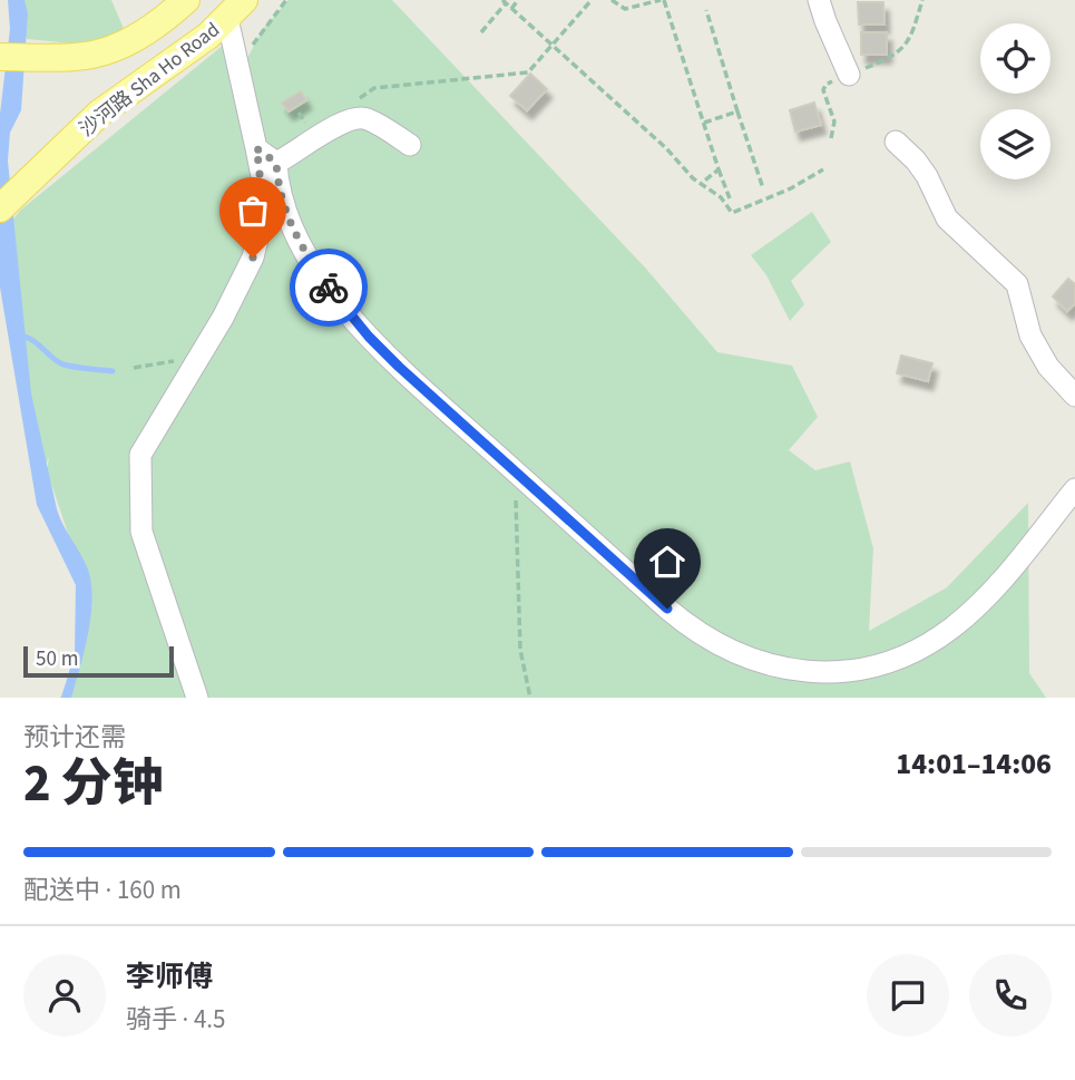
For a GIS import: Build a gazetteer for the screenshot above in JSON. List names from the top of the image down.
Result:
{
  "streets": {
    "main road": ["沙河路 Sha Ho Road"]
  },
  "scale_bar": "50 m",
  "page": {
    "scale": "50 m",
    "heading": ["2 分钟", "预计还需", "14:01–14:06"],
    "panel": ["李师傅", "骑手 · 4.5"],
    "bar": "配送中 · 160 m"
  }
}
